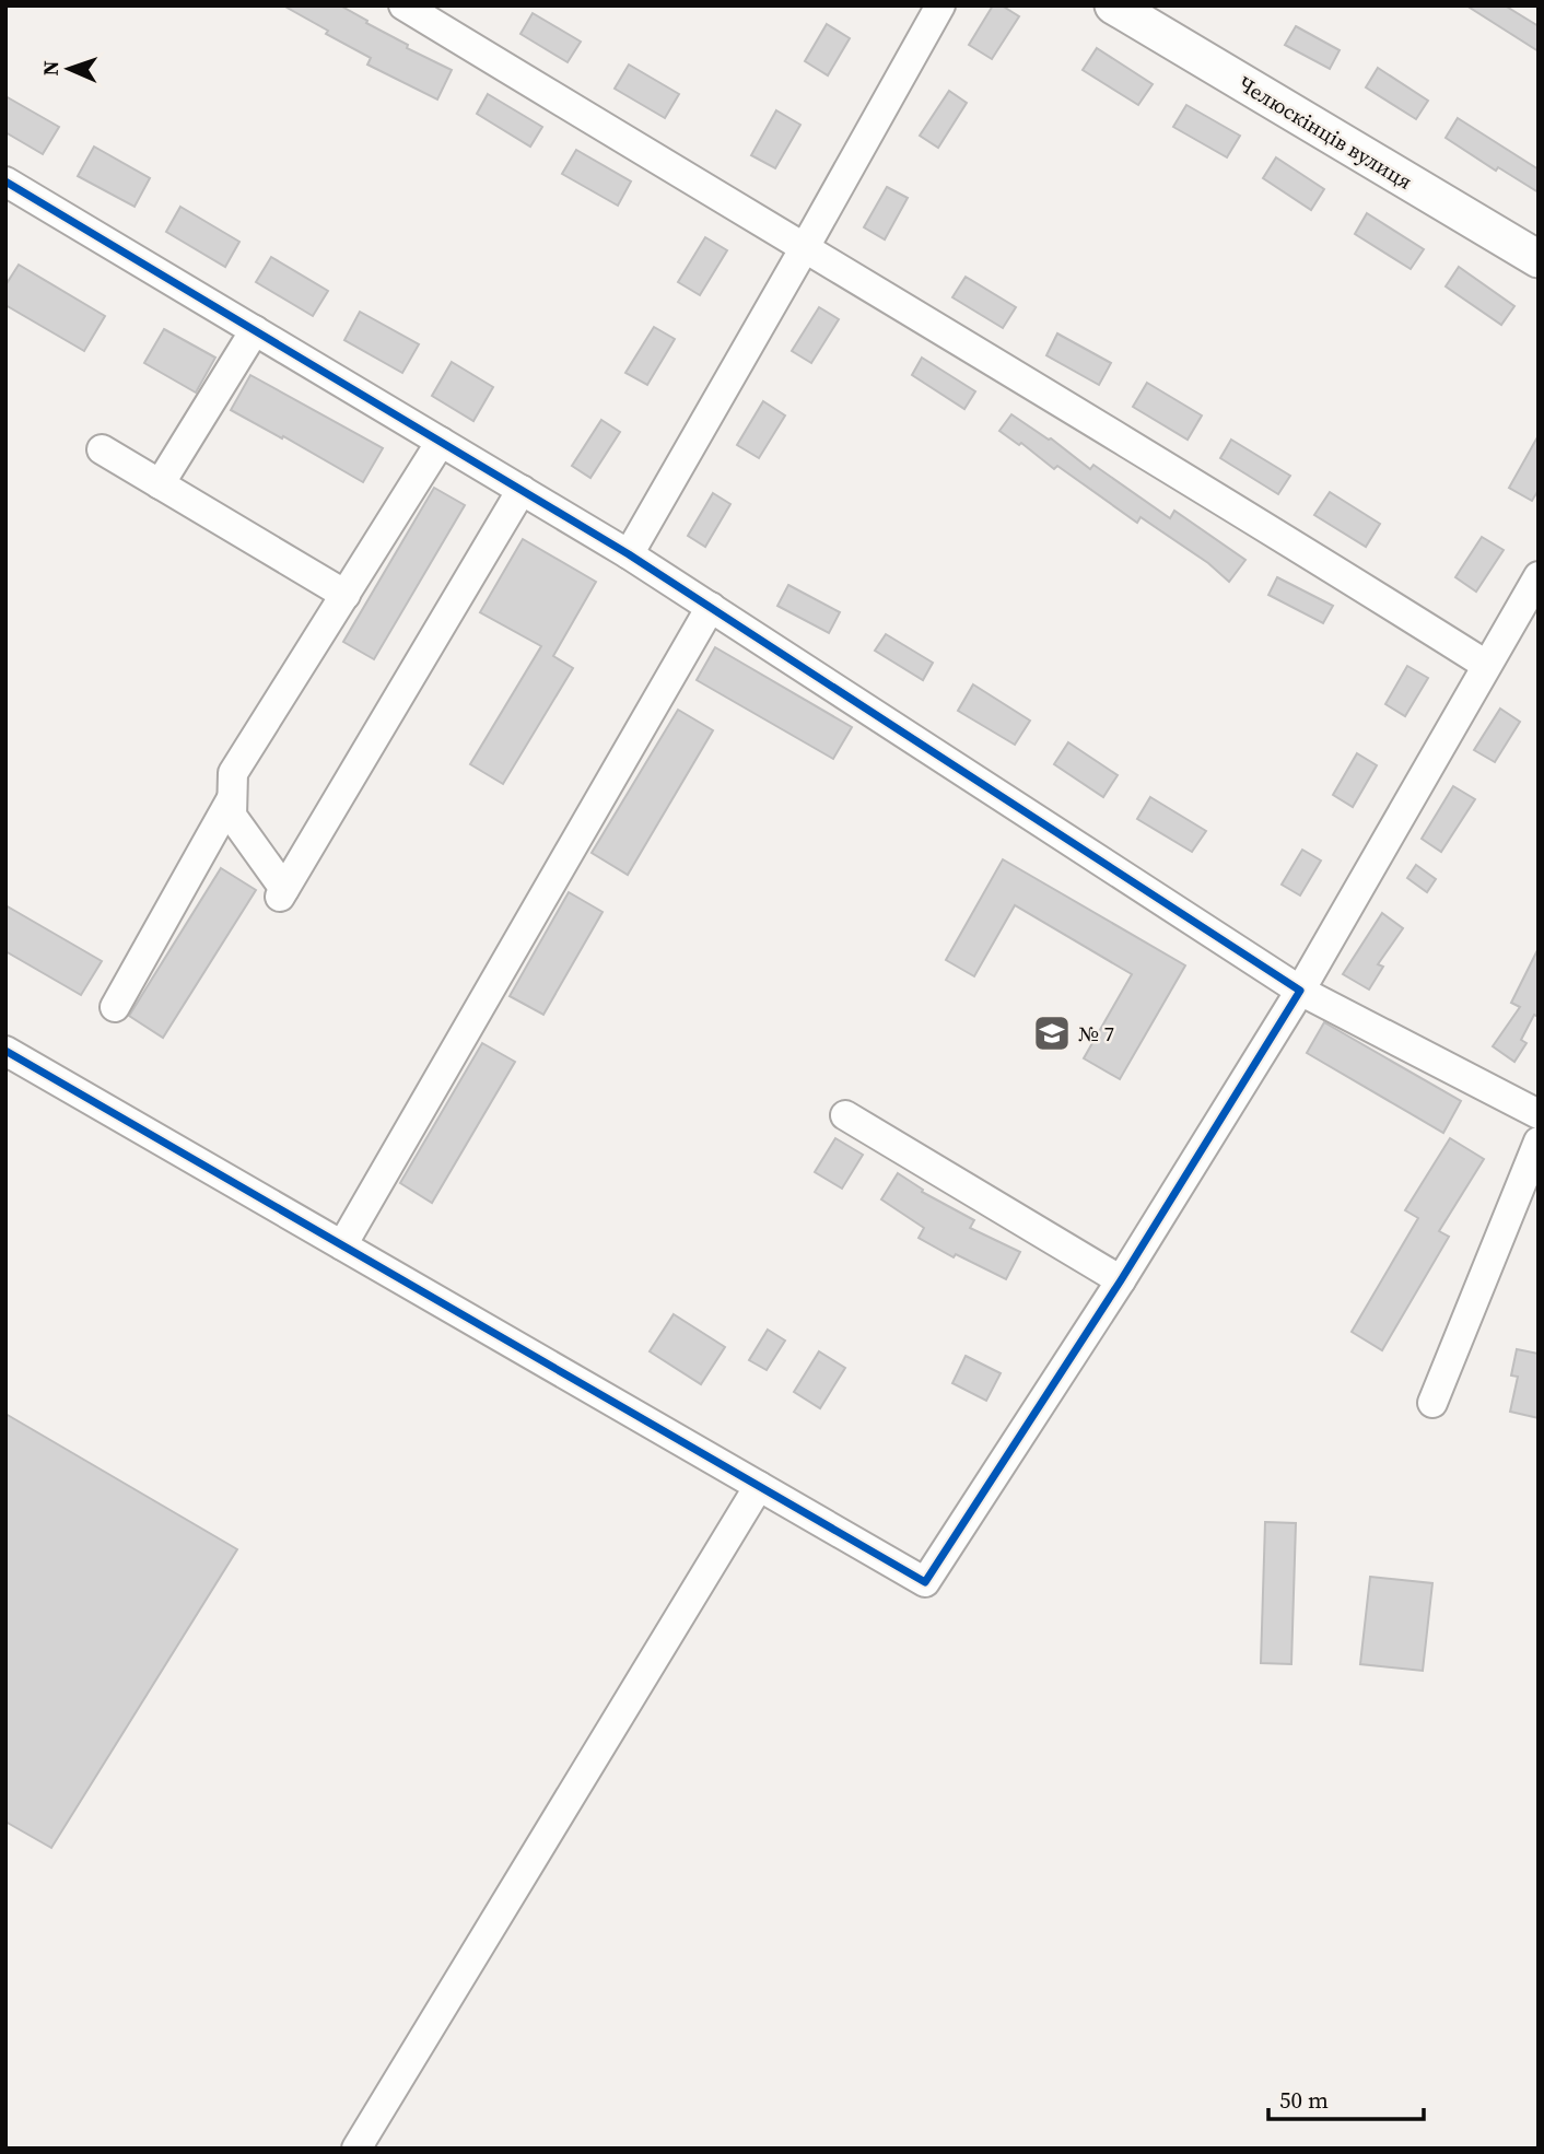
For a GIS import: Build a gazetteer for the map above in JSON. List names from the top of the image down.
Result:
{
  "streets": {
    "main road": ["Челюскінців вулиця"]
  },
  "places": {
    "school or university": ["№ 7"]
  },
  "scale_bar": "50 m",
  "north": "left"
}
